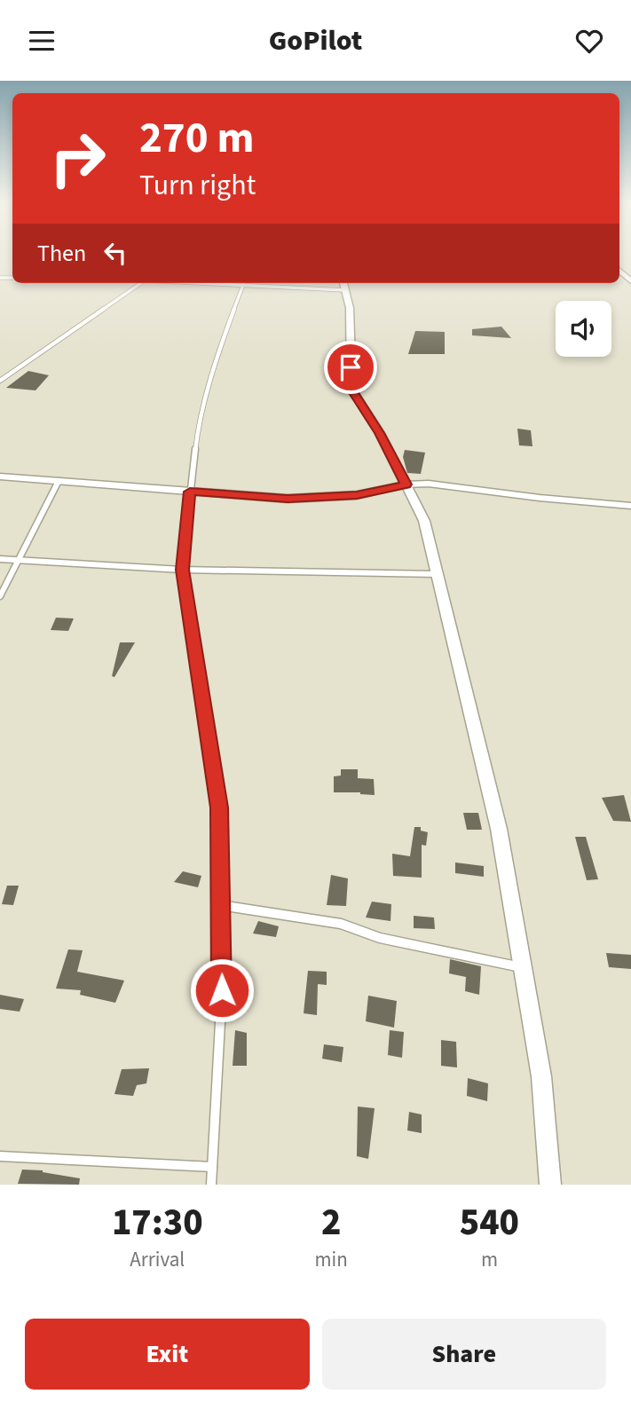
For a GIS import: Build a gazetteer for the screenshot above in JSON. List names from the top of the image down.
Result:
{
  "page": {
    "header": "GoPilot",
    "turn": ["270 m", "Turn right"],
    "then": "Then",
    "eta": [
      "17:30",
      "Arrival",
      "2",
      "min",
      "540",
      "m"
    ],
    "buttons": ["Exit", "Share"]
  }
}
